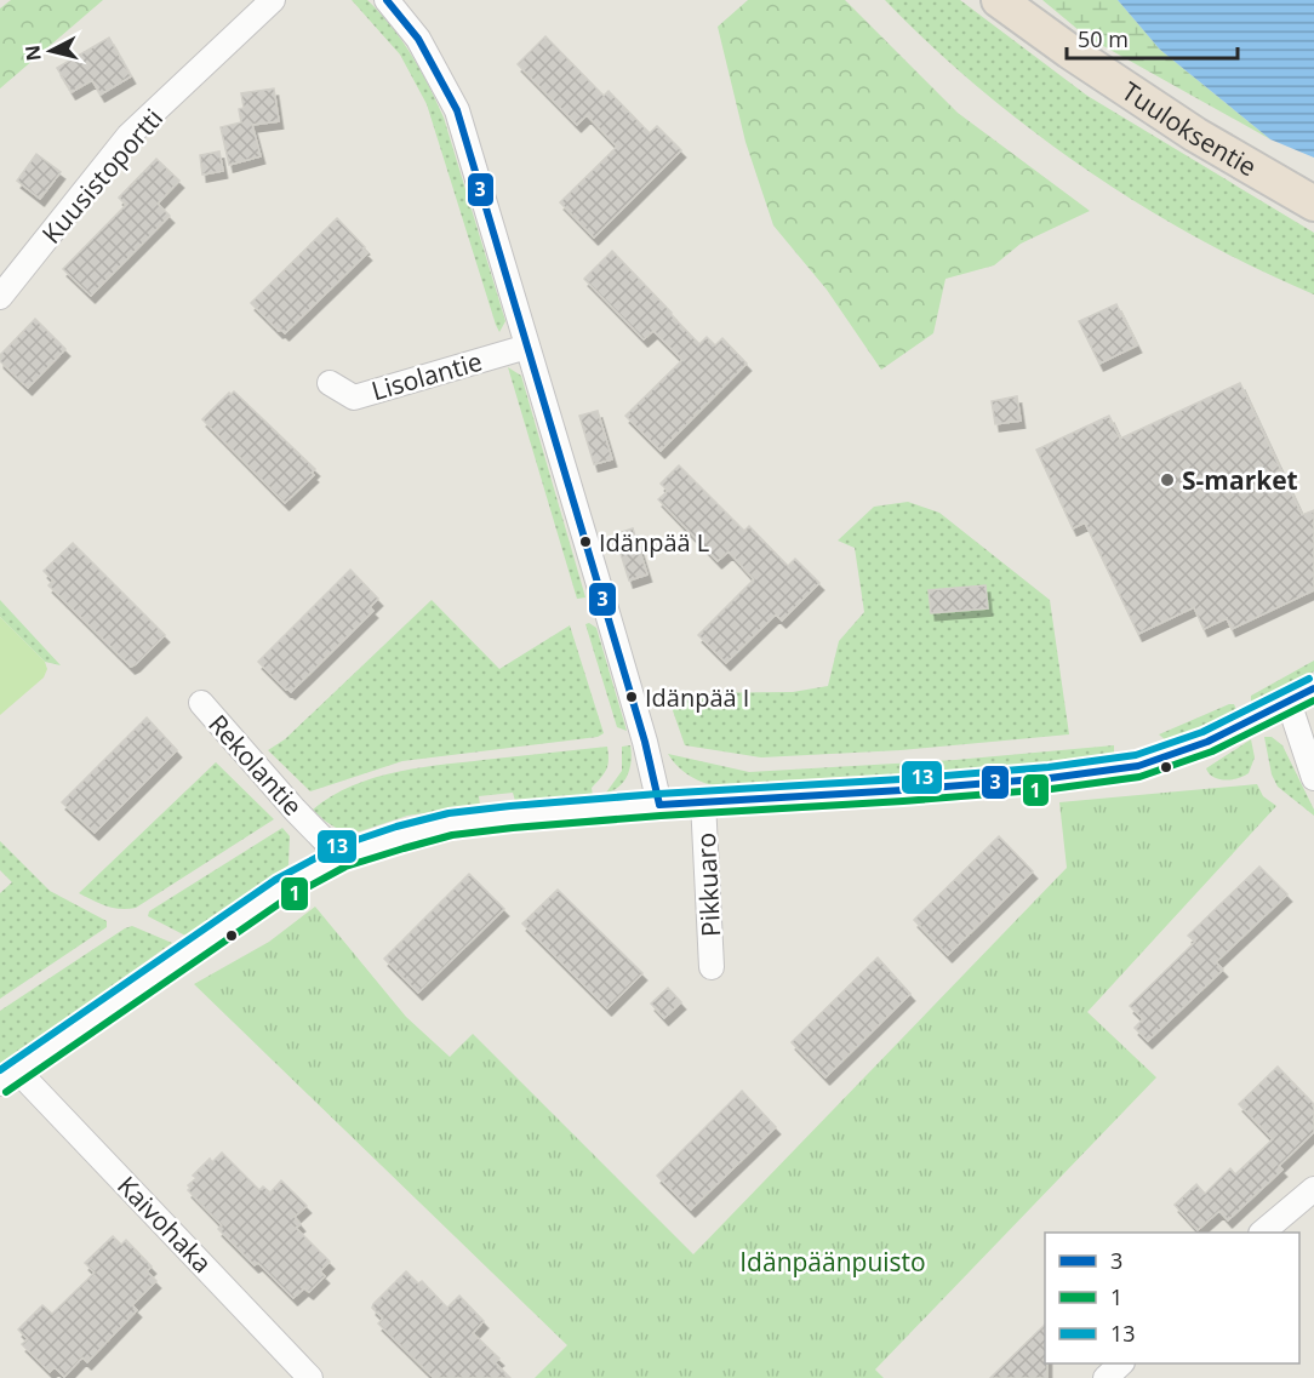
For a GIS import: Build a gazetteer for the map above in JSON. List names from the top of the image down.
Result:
{
  "streets": {
    "highway": ["Tuuloksentie"],
    "street": [
      "Kuusistoportti",
      "Lisolantie",
      "Rekolantie",
      "Pikkuaro",
      "Kaivohaka"
    ]
  },
  "parks": ["Idänpäänpuisto"],
  "places": ["S-market", "Idänpää L", "Idänpää I"],
  "lines": ["transit line 3", "transit line 13", "transit line 1"],
  "legend": ["3", "1", "13"],
  "scale_bar": "50 m",
  "north": "left"
}
